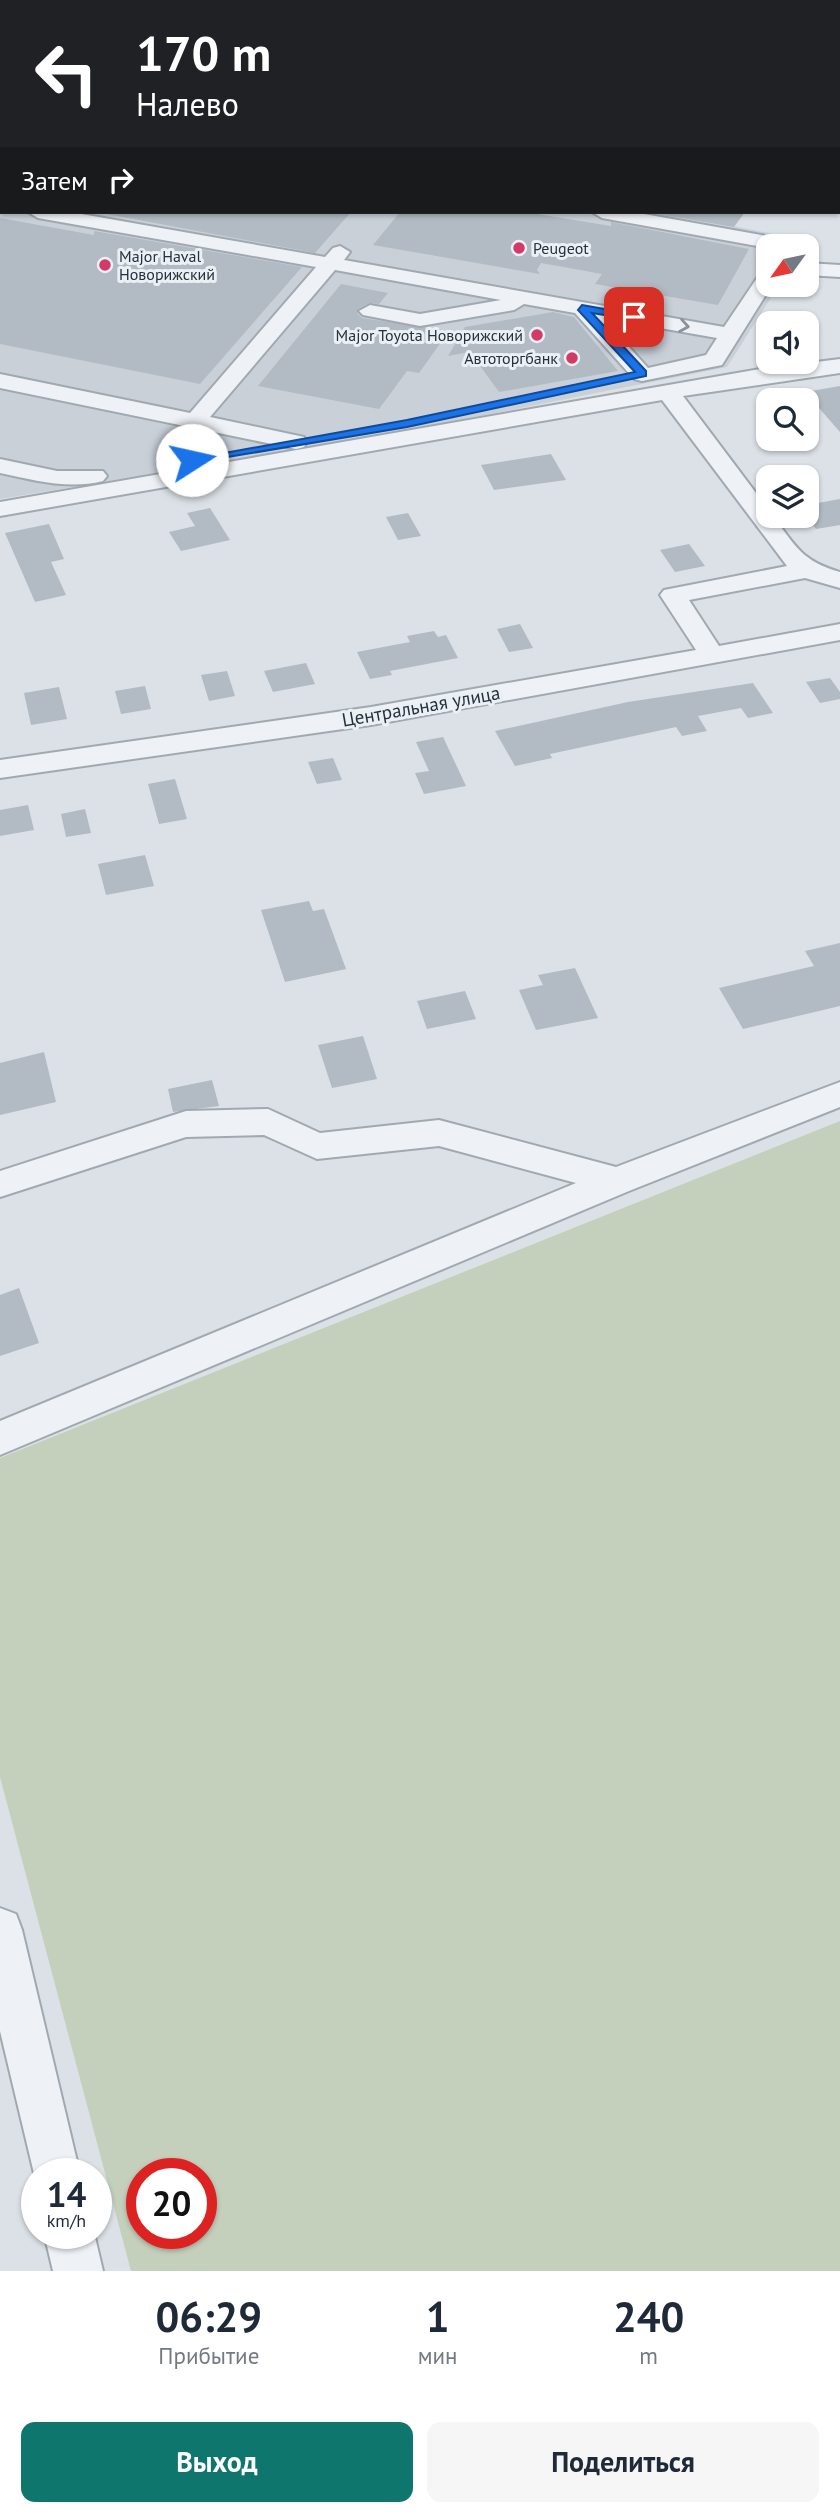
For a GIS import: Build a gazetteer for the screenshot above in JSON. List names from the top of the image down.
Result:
{
  "streets": {
    "street": ["Центральная улица"]
  },
  "places": [
    "Peugeot",
    "Major Haval Новорижский",
    "Major Toyota Новорижский",
    "Автоторгбанк"
  ],
  "north": "bottom left",
  "page": {
    "turn": ["170 m", "Налево"],
    "then": "Затем",
    "speed": "14 km/h",
    "limit": "20",
    "eta": [
      "06:29",
      "Прибытие",
      "1",
      "мин",
      "240",
      "m"
    ],
    "buttons": ["Выход", "Поделиться"]
  }
}
